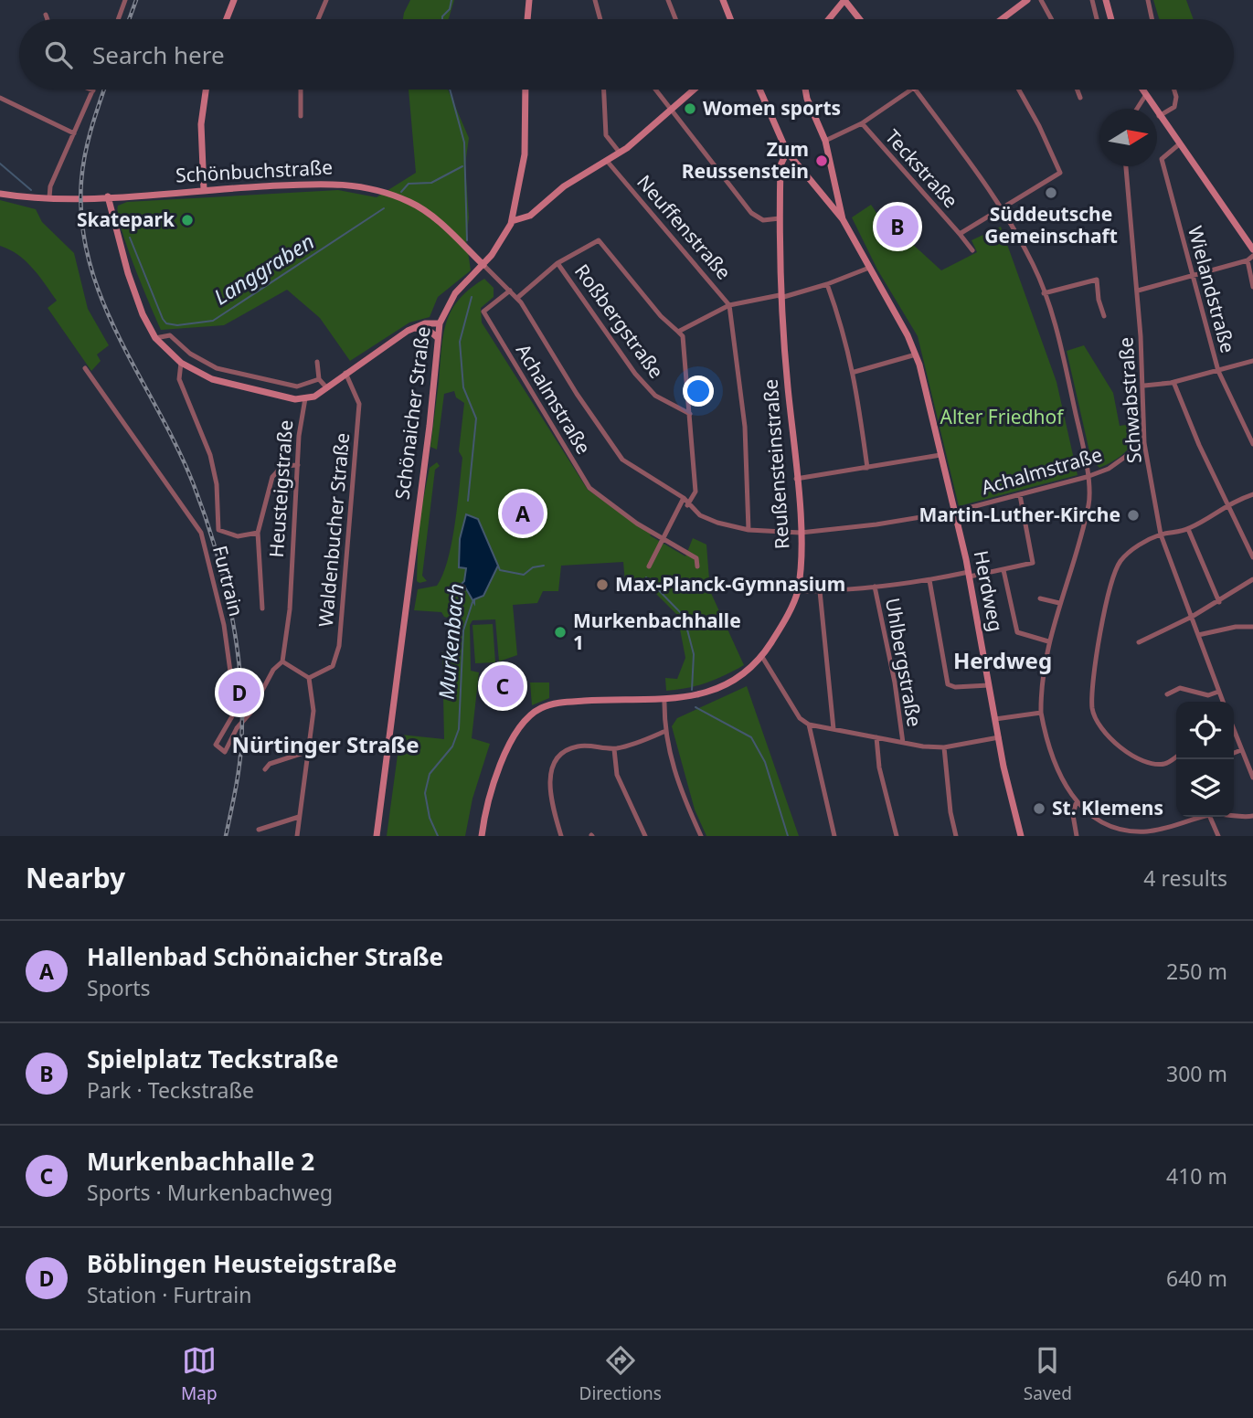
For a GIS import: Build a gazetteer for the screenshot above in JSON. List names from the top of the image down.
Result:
{
  "streets": {
    "street": [
      "Teckstraße",
      "Schönbuchstraße",
      "Neuffenstraße",
      "Wielandstraße",
      "Roßbergstraße",
      "Achalmstraße",
      "Schwabstraße",
      "Schönaicher Straße",
      "Reußensteinstraße",
      "Heusteigstraße",
      "Waldenbucher Straße",
      "Furtrain",
      "Herdweg",
      "Uhlbergstraße"
    ]
  },
  "crossings": [
    ["Schönbuchstraße", "Achalmstraße"],
    ["Schönbuchstraße", "Schönaicher Straße"],
    ["Neuffenstraße", "Reußensteinstraße"],
    ["Neuffenstraße", "Herdweg"],
    ["Achalmstraße", "Schwabstraße"],
    ["Achalmstraße", "Schönaicher Straße"],
    ["Achalmstraße", "Reußensteinstraße"],
    ["Achalmstraße", "Herdweg"],
    ["Schönaicher Straße", "Heusteigstraße"],
    ["Heusteigstraße", "Waldenbucher Straße"],
    ["Heusteigstraße", "Furtrain"]
  ],
  "districts": ["Herdweg", "Nürtinger Straße"],
  "water": ["Langgraben", "Murkenbach"],
  "parks": ["Alter Friedhof"],
  "places": [
    "Women sports",
    "Zum Reussenstein",
    "Süddeutsche Gemeinschaft",
    "Skatepark",
    "Martin-Luther-Kirche",
    "Max-Planck-Gymnasium",
    "Murkenbachhalle 1",
    "St. Klemens"
  ],
  "north": "right",
  "page": {
    "search": "Search here",
    "pins": [
      "B",
      "A",
      "C",
      "D"
    ],
    "heading": ["Nearby", "4 results"],
    "list": [
      {
        "mark": "A",
        "name": "Hallenbad Schönaicher Straße",
        "note": "Sports",
        "value": "250 m"
      },
      {
        "mark": "B",
        "name": "Spielplatz Teckstraße",
        "note": "Park · Teckstraße",
        "value": "300 m"
      },
      {
        "mark": "C",
        "name": "Murkenbachhalle 2",
        "note": "Sports · Murkenbachweg",
        "value": "410 m"
      },
      {
        "mark": "D",
        "name": "Böblingen Heusteigstraße",
        "note": "Station · Furtrain",
        "value": "640 m"
      }
    ],
    "nav": ["Map", "Directions", "Saved"]
  }
}
